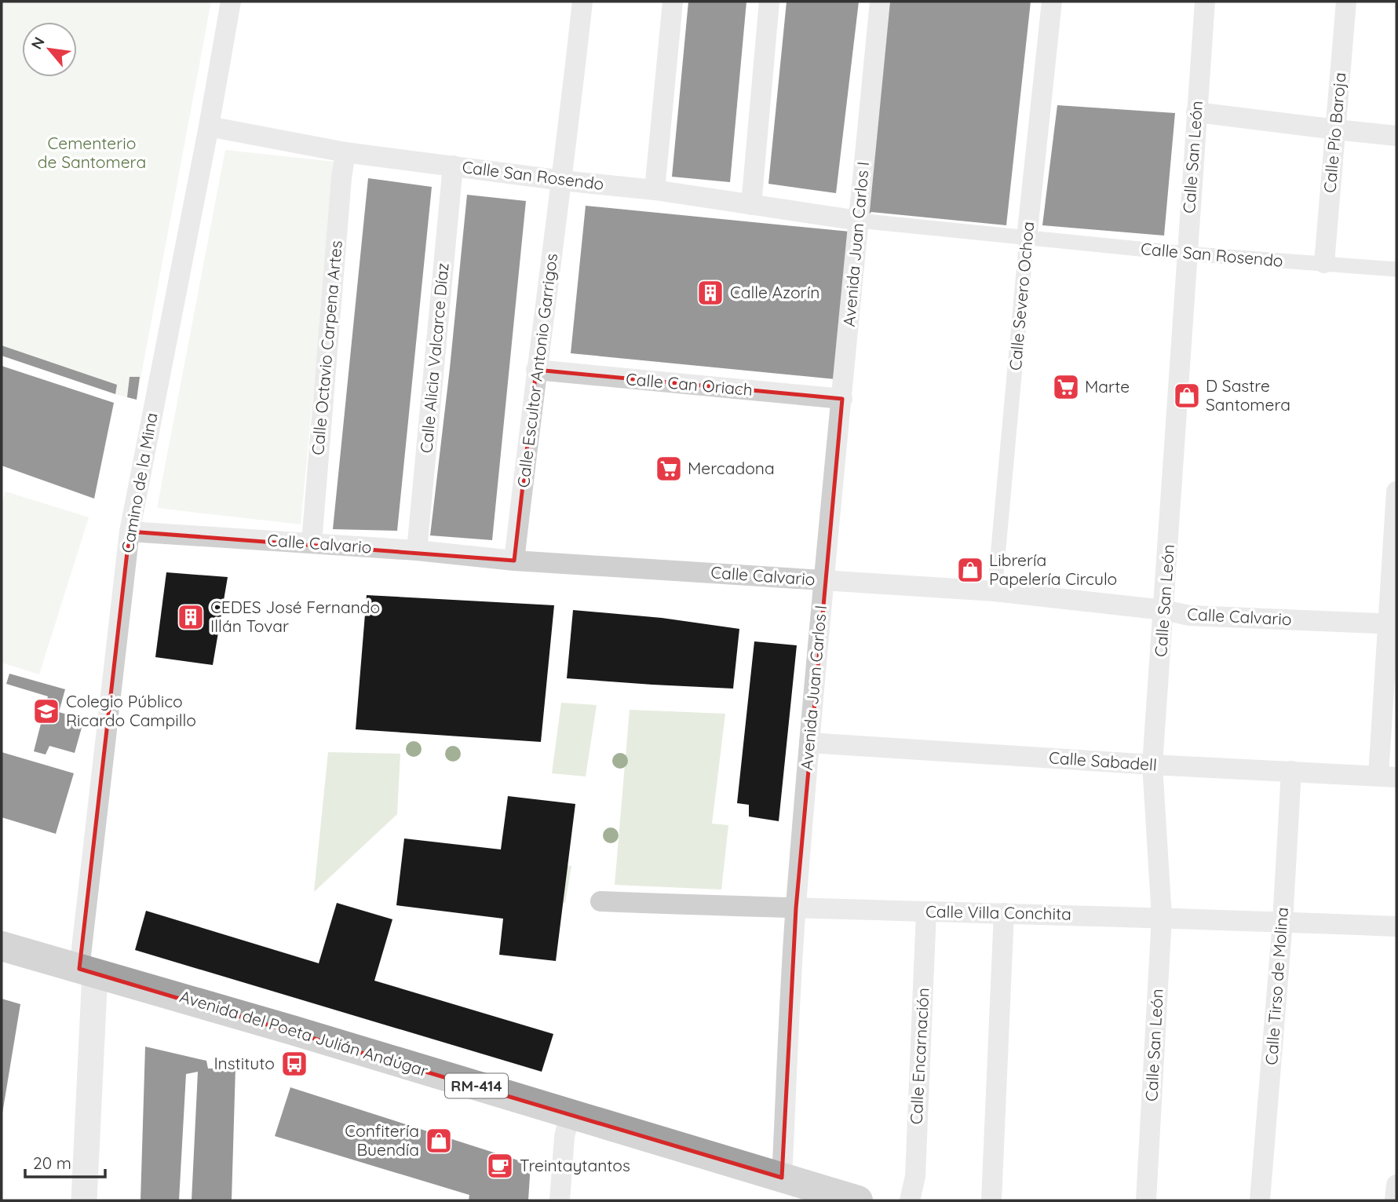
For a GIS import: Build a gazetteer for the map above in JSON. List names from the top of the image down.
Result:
{
  "streets": {
    "highway": ["Avenida del Poeta Julián Andúgar", "RM-414"],
    "street": [
      "Calle Pío Baroja",
      "Calle San León",
      "Calle San Rosendo",
      "Avenida Juan Carlos I",
      "Calle Severo Ochoa",
      "Calle Octavio Carpena Artes",
      "Calle Alicia Valcarce Díaz",
      "Calle Escultor Antonio Garrigos",
      "Calle Can Oriach",
      "Camino de la Mina",
      "Calle Calvario",
      "Calle Sabadell",
      "Calle Villa Conchita",
      "Calle Tirso de Molina",
      "Calle Encarnación"
    ]
  },
  "crossings": [
    ["Calle Pío Baroja", "Calle San Rosendo"],
    ["Calle San León", "Calle San Rosendo"],
    ["Calle San León", "Calle Calvario"],
    ["Calle San León", "Calle Sabadell"],
    ["Calle San León", "Calle Villa Conchita"],
    ["Calle San Rosendo", "Avenida Juan Carlos I"],
    ["Calle San Rosendo", "Calle Severo Ochoa"],
    ["Calle San Rosendo", "Calle Octavio Carpena Artes"],
    ["Calle San Rosendo", "Calle Alicia Valcarce Díaz"],
    ["Calle San Rosendo", "Calle Escultor Antonio Garrigos"],
    ["Calle San Rosendo", "Camino de la Mina"],
    ["Avenida Juan Carlos I", "Calle Can Oriach"],
    ["Avenida Juan Carlos I", "Calle Calvario"],
    ["Avenida Juan Carlos I", "Calle Sabadell"],
    ["Avenida Juan Carlos I", "Calle Villa Conchita"],
    ["Avenida Juan Carlos I", "Avenida del Poeta Julián Andúgar"],
    ["Calle Severo Ochoa", "Calle Calvario"],
    ["Calle Octavio Carpena Artes", "Calle Calvario"],
    ["Calle Alicia Valcarce Díaz", "Calle Calvario"],
    ["Calle Escultor Antonio Garrigos", "Calle Can Oriach"],
    ["Calle Escultor Antonio Garrigos", "Calle Calvario"],
    ["Camino de la Mina", "Calle Calvario"],
    ["Camino de la Mina", "Avenida del Poeta Julián Andúgar"],
    ["Calle Sabadell", "Calle Tirso de Molina"],
    ["Calle Villa Conchita", "Calle Tirso de Molina"],
    ["Calle Villa Conchita", "Calle Encarnación"]
  ],
  "parks": ["Cementerio de Santomera"],
  "places": {
    "building": ["Calle Azorín", "CEDES José Fernando Illán Tovar"],
    "supermarket": ["Marte", "Mercadona"],
    "shop": ["D Sastre Santomera", "Librería Papelería Circulo", "Confitería Buendía"],
    "school or university": ["Colegio Público Ricardo Campillo"],
    "bus stop": ["Instituto"],
    "cafe": ["Treintaytantos"]
  },
  "scale_bar": "20 m",
  "north": "top left"
}
